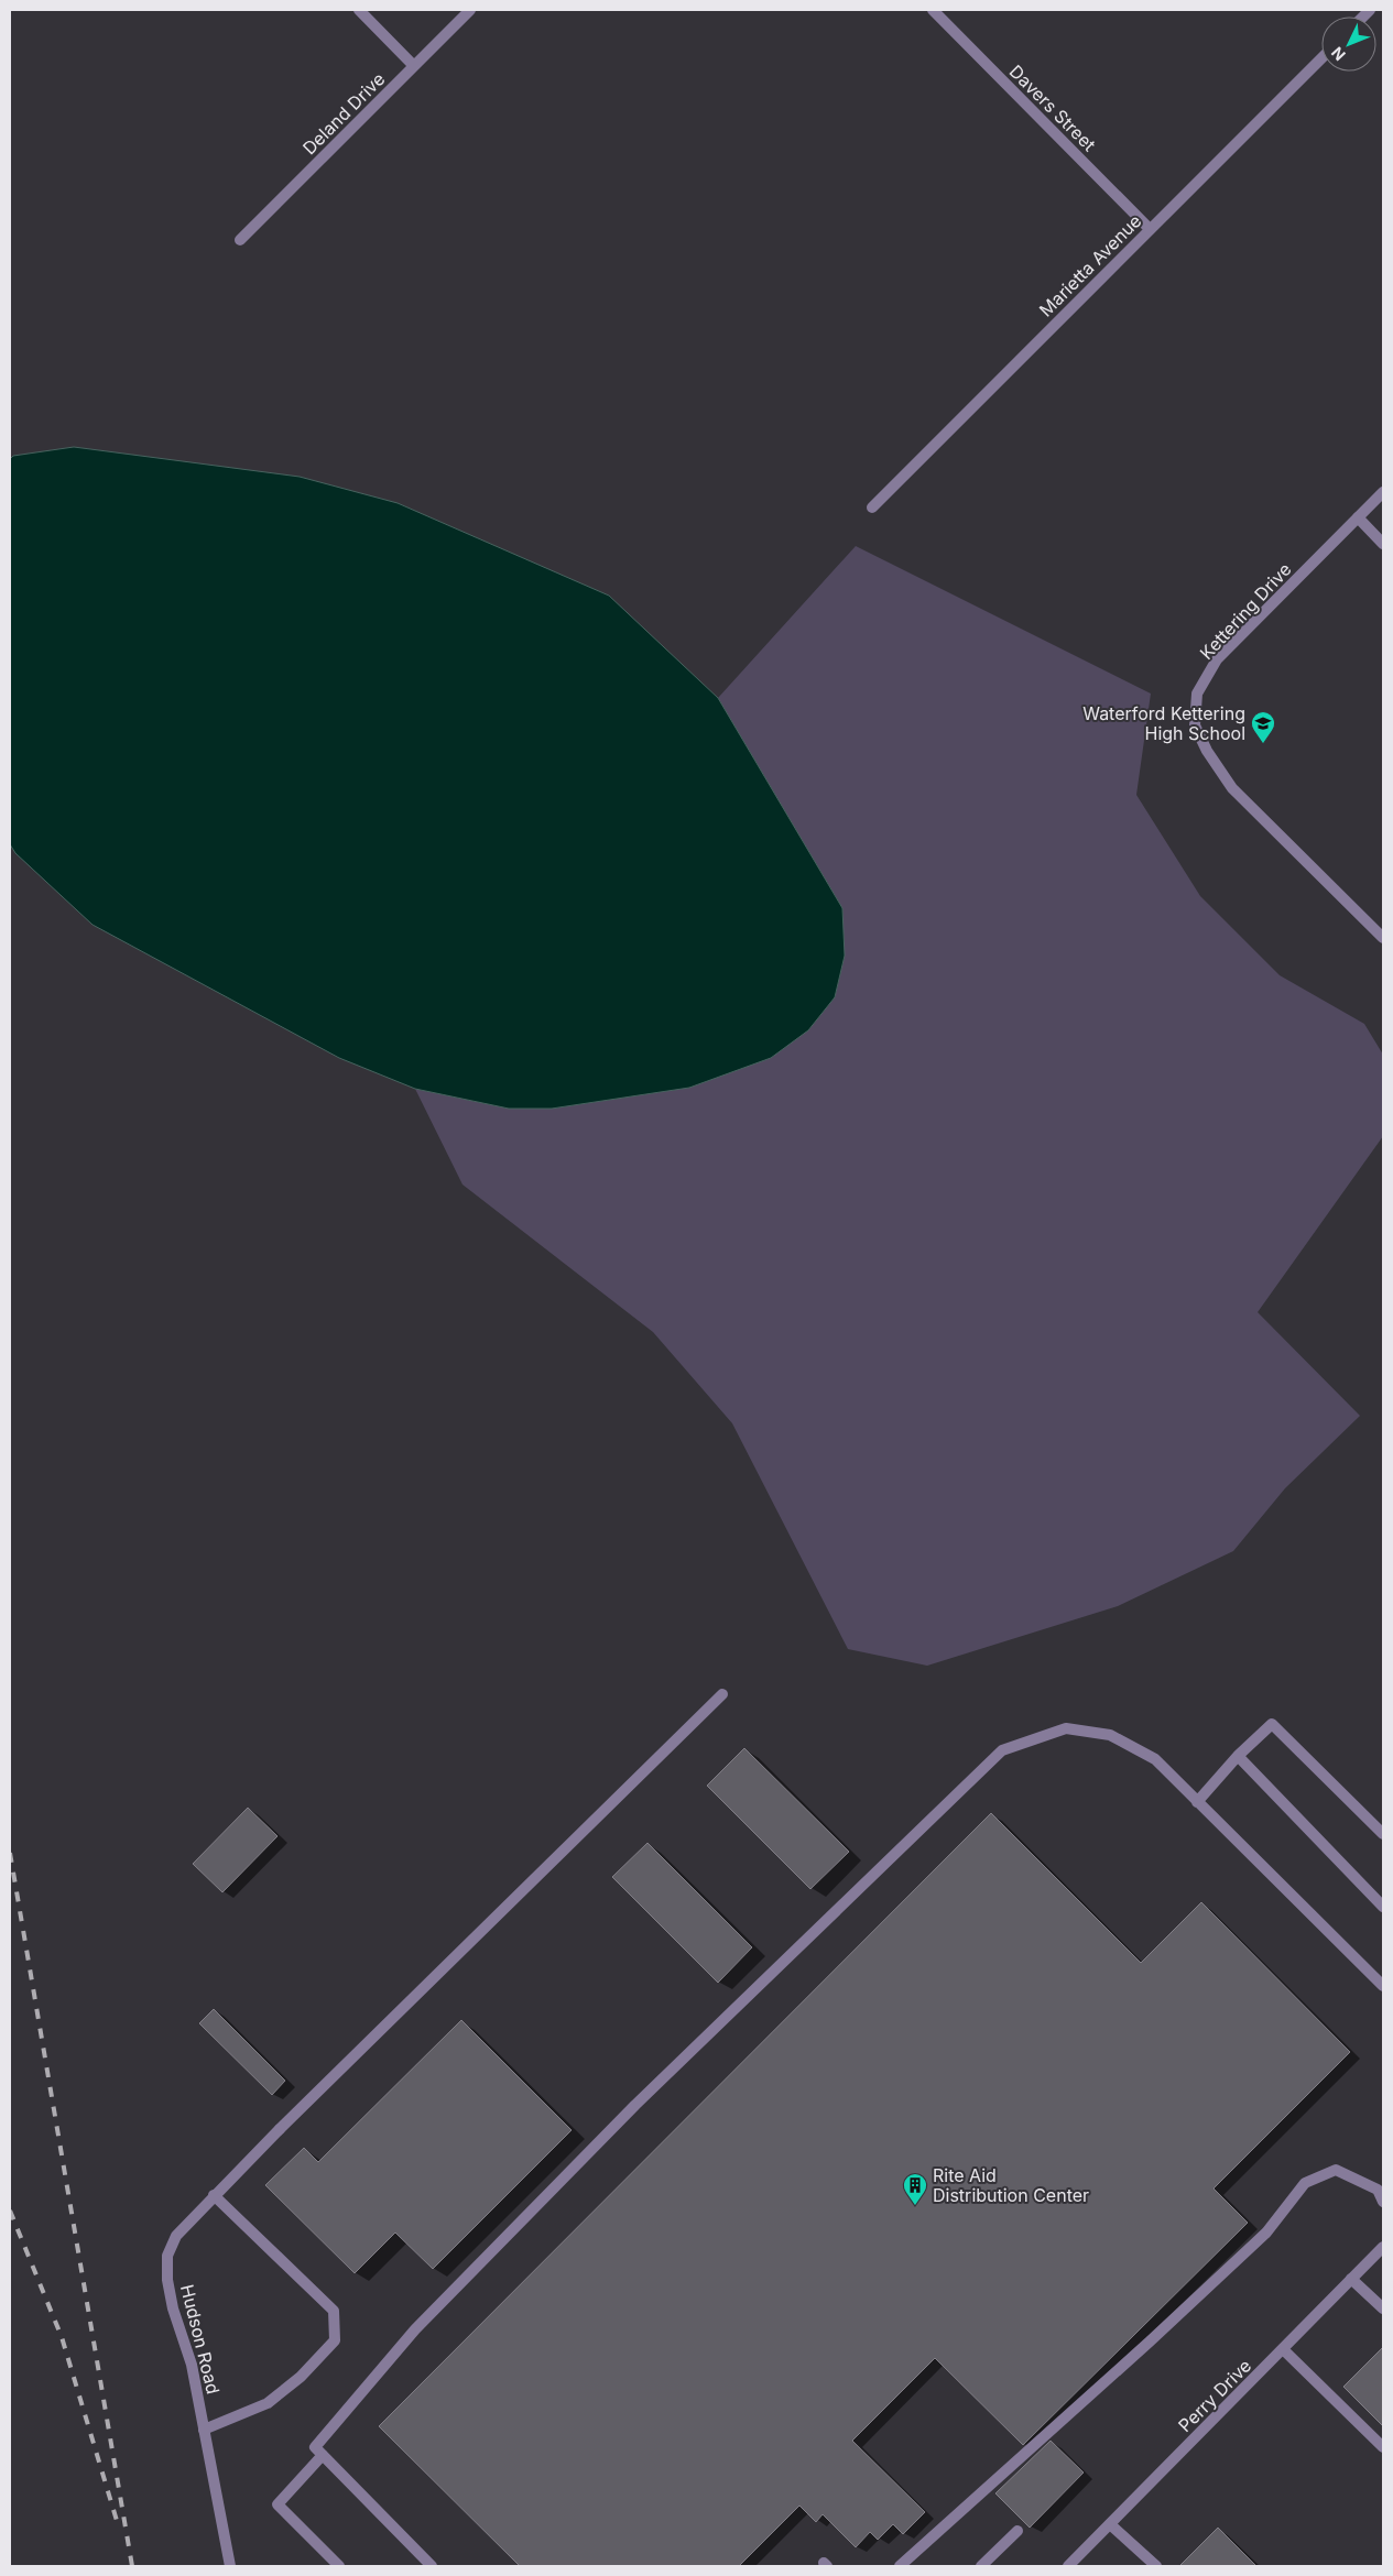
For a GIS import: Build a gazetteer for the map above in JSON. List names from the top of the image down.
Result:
{
  "streets": {
    "street": [
      "Davers Street",
      "Deland Drive",
      "Marietta Avenue",
      "Kettering Drive",
      "Hudson Road",
      "Perry Drive"
    ]
  },
  "crossings": [
    ["Davers Street", "Marietta Avenue"]
  ],
  "places": {
    "school or university": ["Waterford Kettering High School"],
    "building": ["Rite Aid Distribution Center"]
  },
  "north": "bottom left"
}
